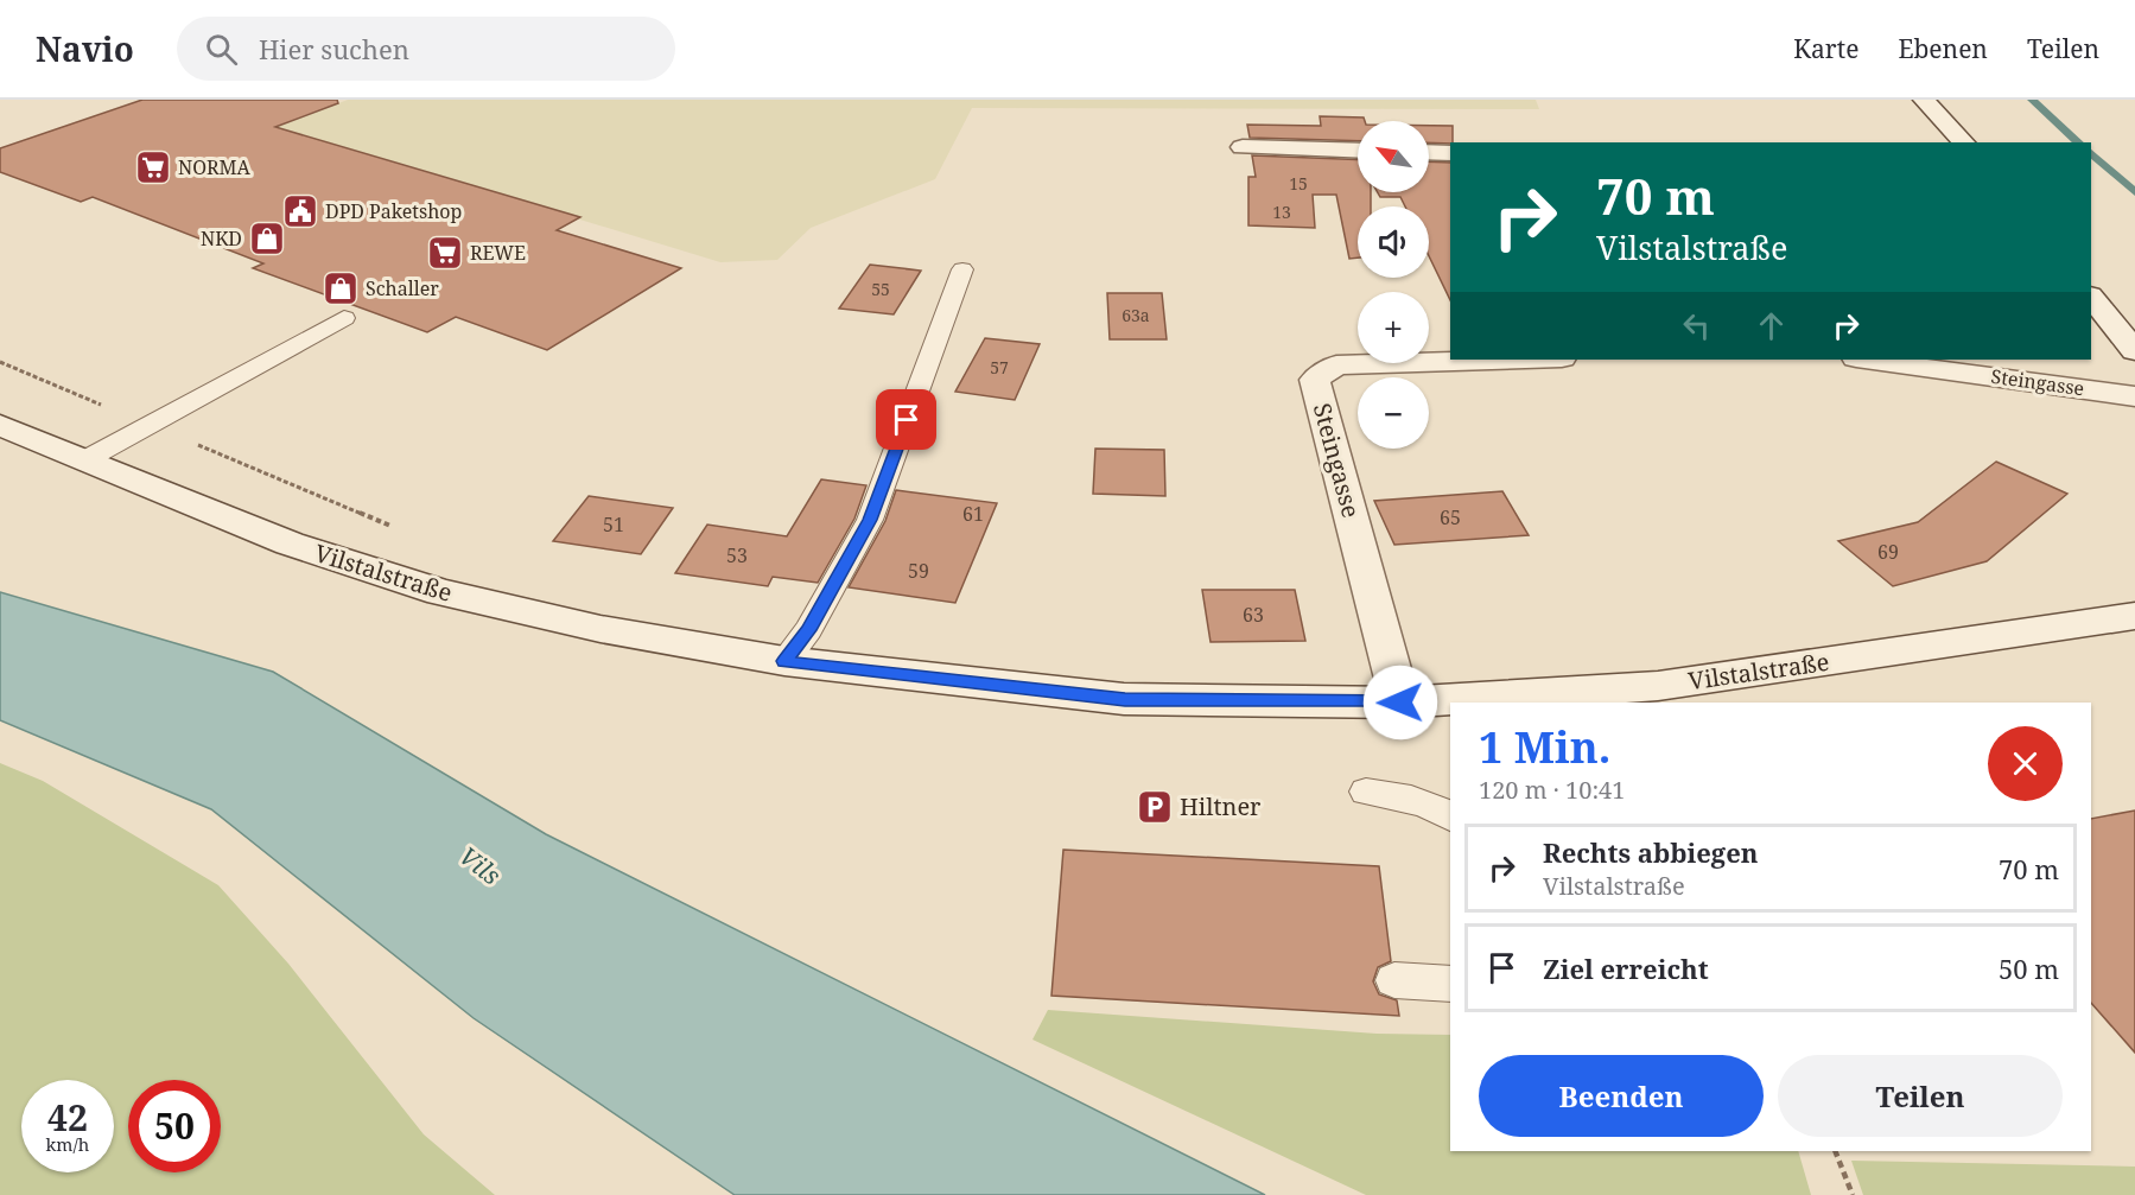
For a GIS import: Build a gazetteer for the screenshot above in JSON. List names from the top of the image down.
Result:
{
  "streets": {
    "main road": ["Steingasse", "Vilstalstraße"]
  },
  "crossings": [
    ["Steingasse", "Vilstalstraße"]
  ],
  "water": ["Vils"],
  "places": {
    "supermarket": ["NORMA", "REWE"],
    "public building": ["DPD Paketshop"],
    "shop": ["NKD", "Schaller"],
    "parking": ["Hiltner"]
  },
  "house_numbers": [
    "15",
    "13",
    "55",
    "63a",
    "57",
    "61",
    "65",
    "51",
    "69",
    "53",
    "59",
    "63"
  ],
  "north": "top left",
  "page": {
    "header": "Navio",
    "search": "Hier suchen",
    "nav": ["Karte", "Ebenen", "Teilen"],
    "map_buttons": ["+", "−"],
    "turn": ["70 m", "Vilstalstraße"],
    "heading": ["1 Min.", "120 m · 10:41"],
    "list": [
      {
        "name": "Rechts abbiegen",
        "note": "Vilstalstraße",
        "value": "70 m"
      },
      {
        "name": "Ziel erreicht",
        "value": "50 m"
      }
    ],
    "buttons": ["Beenden", "Teilen"],
    "speed": "42 km/h",
    "limit": "50"
  }
}
